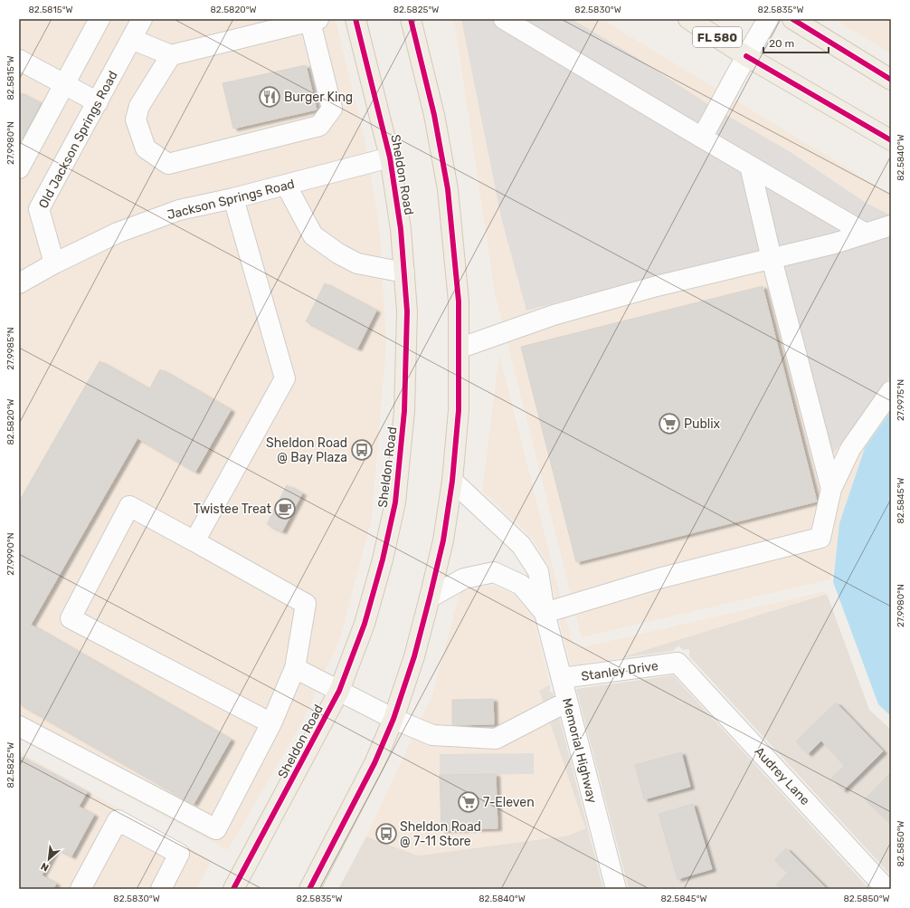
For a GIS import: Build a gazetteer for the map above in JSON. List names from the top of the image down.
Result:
{
  "streets": {
    "main road": ["FL 580", "Sheldon Road"],
    "street": [
      "Old Jackson Springs Road",
      "Jackson Springs Road",
      "Stanley Drive",
      "Memorial Highway",
      "Audrey Lane"
    ]
  },
  "crossings": [
    ["Old Jackson Springs Road", "Jackson Springs Road"],
    ["Sheldon Road", "Jackson Springs Road"],
    ["Stanley Drive", "Memorial Highway"],
    ["Stanley Drive", "Audrey Lane"]
  ],
  "places": {
    "restaurant": ["Burger King"],
    "supermarket": ["Publix", "7-Eleven"],
    "bus stop": ["Sheldon Road @ Bay Plaza", "Sheldon Road @ 7-11 Store"],
    "cafe": ["Twistee Treat"]
  },
  "scale_bar": "20 m",
  "north": "bottom left",
  "coordinates": [
    "82.5815°W",
    "82.5820°W",
    "82.5825°W",
    "82.5830°W",
    "82.5835°W",
    "27.9980°N",
    "82.5840°W",
    "27.9985°N",
    "27.9975°N",
    "82.5845°W",
    "27.9990°N",
    "82.5850°W"
  ]
}
